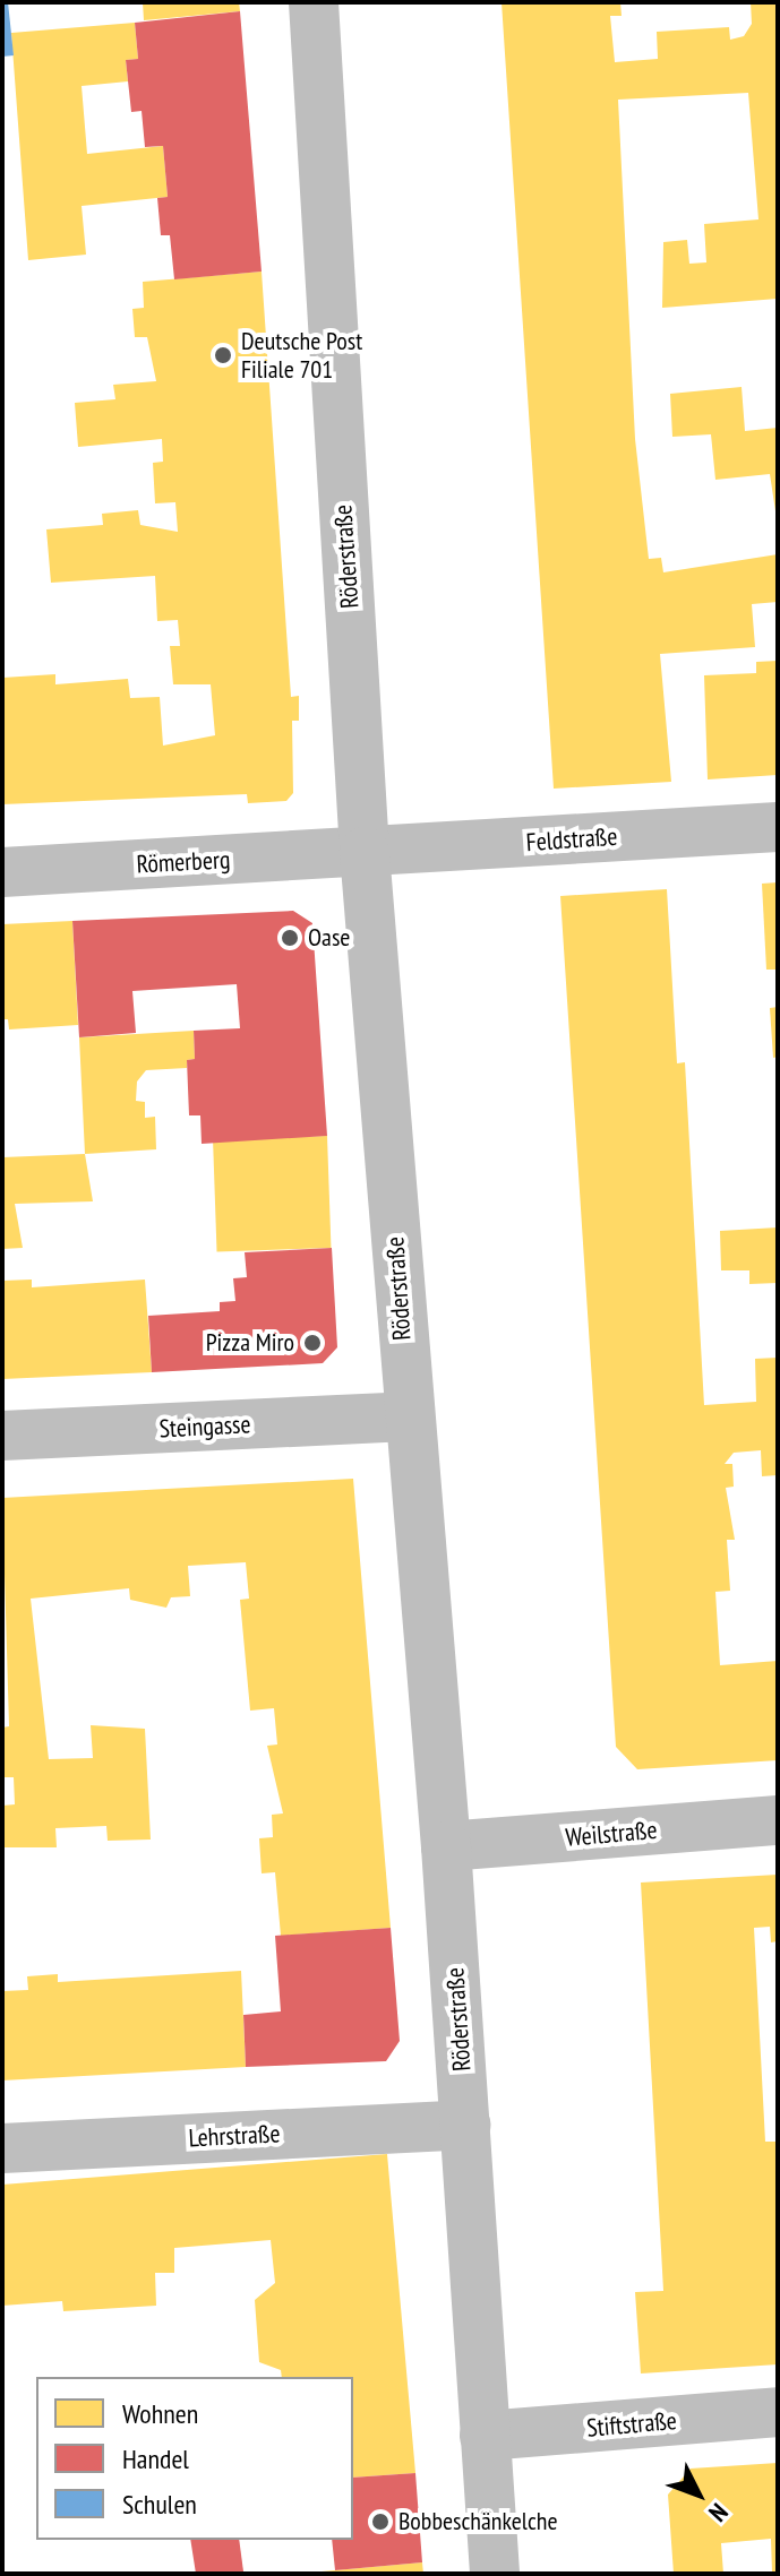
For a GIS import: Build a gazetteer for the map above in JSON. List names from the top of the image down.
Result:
{
  "streets": {
    "street": [
      "Röderstraße",
      "Feldstraße",
      "Römerberg",
      "Steingasse",
      "Weilstraße",
      "Lehrstraße",
      "Stiftstraße"
    ]
  },
  "crossings": [
    ["Röderstraße", "Feldstraße"],
    ["Röderstraße", "Römerberg"],
    ["Röderstraße", "Steingasse"],
    ["Röderstraße", "Weilstraße"],
    ["Röderstraße", "Lehrstraße"],
    ["Röderstraße", "Stiftstraße"],
    ["Feldstraße", "Römerberg"]
  ],
  "places": [
    "Deutsche Post Filiale 701",
    "Oase",
    "Pizza Miro",
    "Bobbeschänkelche"
  ],
  "legend": ["Wohnen", "Handel", "Schulen"],
  "north": "bottom right"
}
